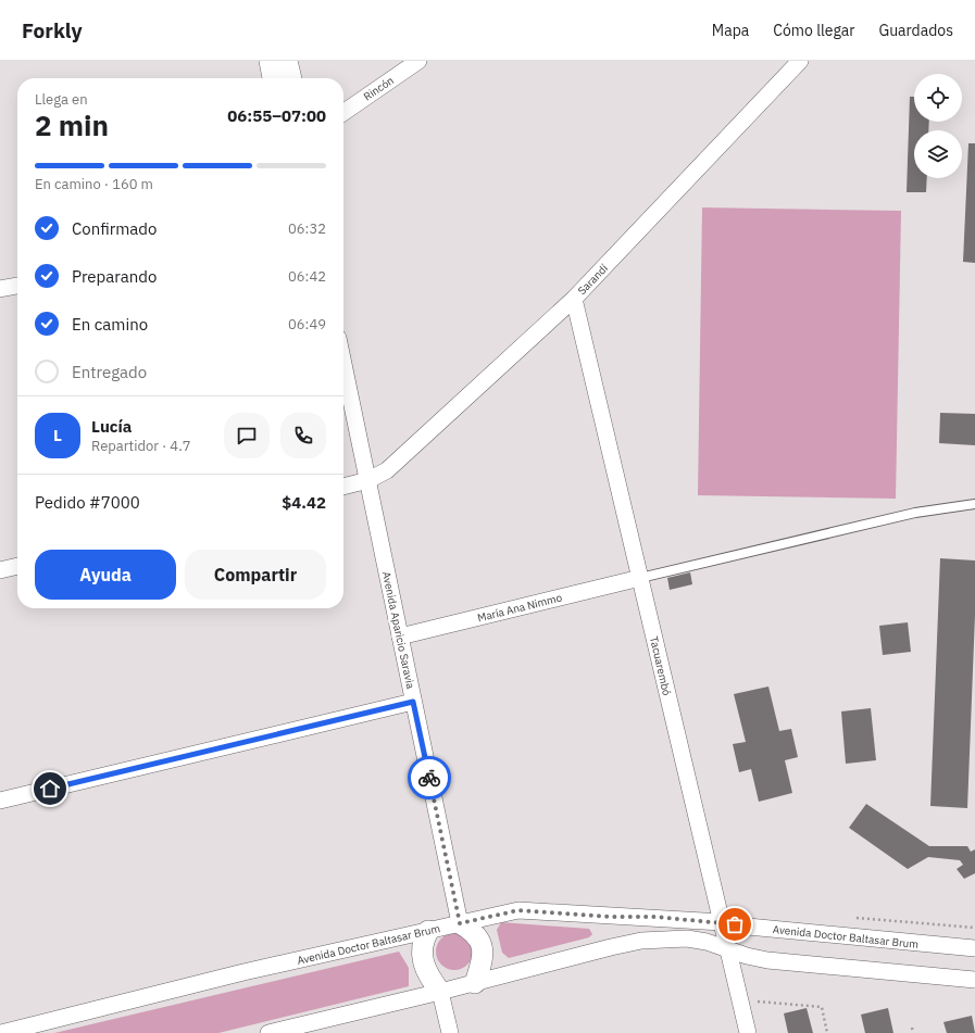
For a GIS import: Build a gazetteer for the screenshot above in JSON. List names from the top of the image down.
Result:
{
  "streets": {
    "street": [
      "Rincón",
      "Sarandí",
      "María Ana Nimmo",
      "Avenida Aparicio Saravia",
      "Tacuarembó",
      "Avenida Doctor Baltasar Brum"
    ]
  },
  "crossings": [
    ["Sarandí", "Avenida Aparicio Saravia"],
    ["Sarandí", "Tacuarembó"],
    ["María Ana Nimmo", "Avenida Aparicio Saravia"],
    ["María Ana Nimmo", "Tacuarembó"],
    ["Avenida Aparicio Saravia", "Avenida Doctor Baltasar Brum"],
    ["Tacuarembó", "Avenida Doctor Baltasar Brum"]
  ],
  "page": {
    "header": "Forkly",
    "nav": ["Mapa", "Cómo llegar", "Guardados"],
    "heading": ["2 min", "Llega en", "06:55–07:00"],
    "panel": [
      "Lucía",
      "Repartidor · 4.7",
      "Pedido #7000",
      "$4.42"
    ],
    "bar": "En camino · 160 m",
    "list": [
      ["Confirmado", "06:32"],
      ["Preparando", "06:42"],
      ["En camino", "06:49"],
      "Entregado"
    ],
    "round": "L",
    "buttons": ["Ayuda", "Compartir"]
  }
}
